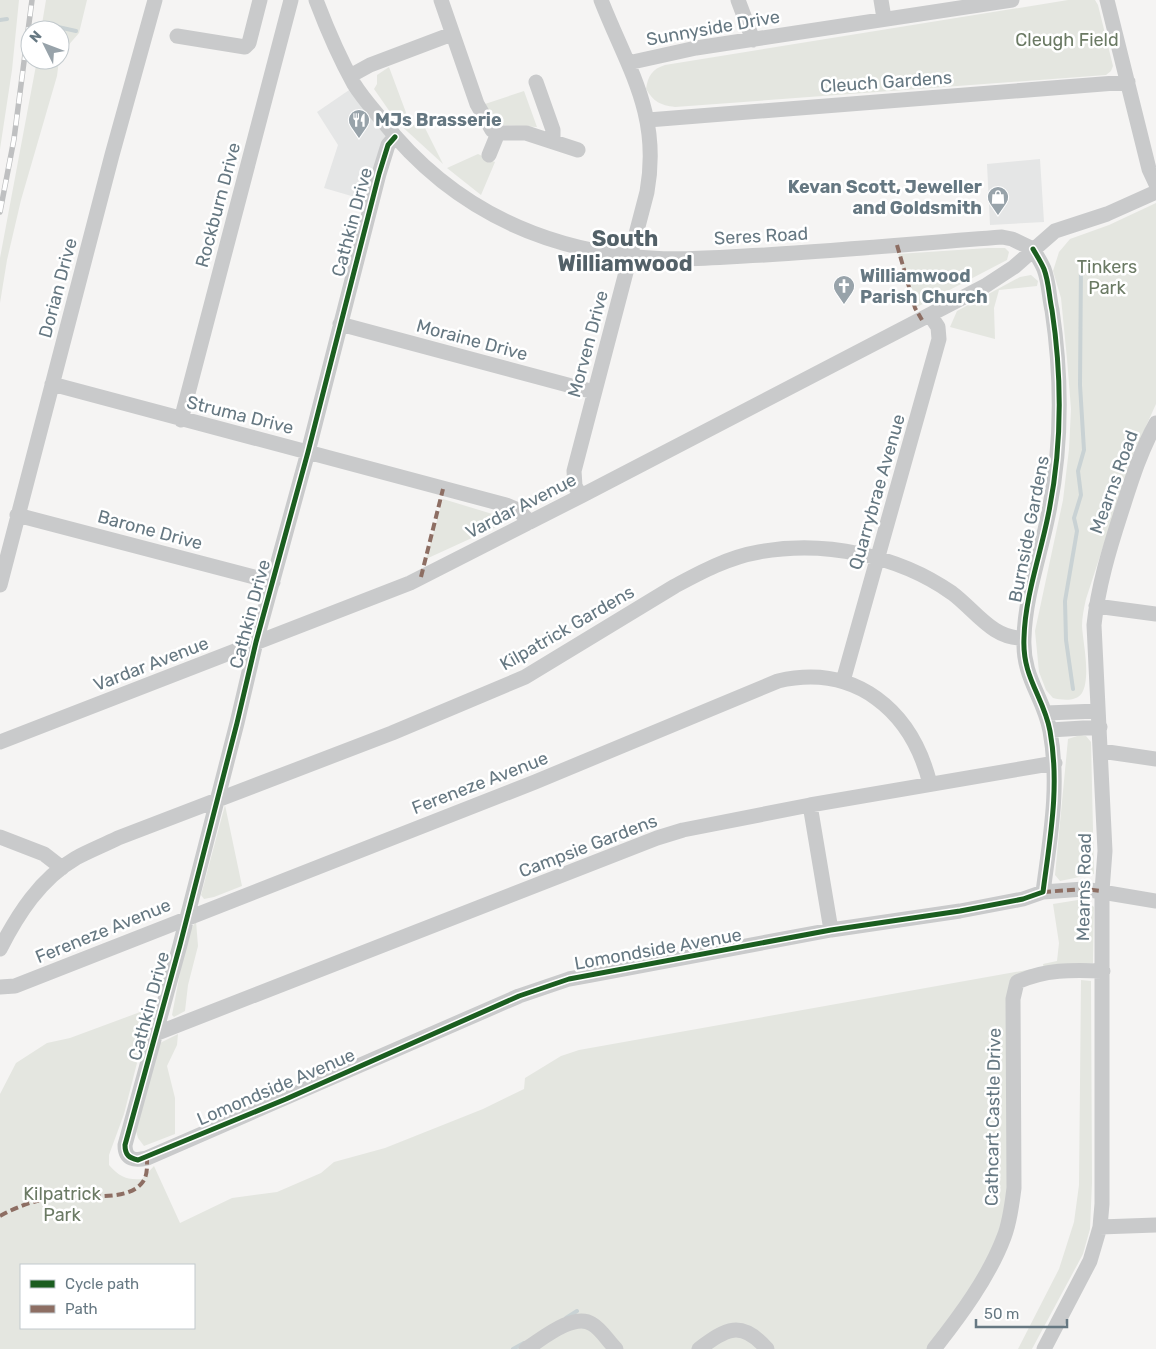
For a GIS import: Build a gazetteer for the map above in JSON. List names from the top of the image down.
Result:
{
  "streets": {
    "street": [
      "Sunnyside Drive",
      "Cleuch Gardens",
      "Rockburn Drive",
      "Cathkin Drive",
      "Seres Road",
      "Dorian Drive",
      "Moraine Drive",
      "Morven Drive",
      "Struma Drive",
      "Mearns Road",
      "Quarrybrae Avenue",
      "Vardar Avenue",
      "Burnside Gardens",
      "Barone Drive",
      "Kilpatrick Gardens",
      "Fereneze Avenue",
      "Campsie Gardens",
      "Lomondside Avenue",
      "Cathcart Castle Drive"
    ]
  },
  "crossings": [
    ["Sunnyside Drive", "Morven Drive"],
    ["Cleuch Gardens", "Morven Drive"],
    ["Rockburn Drive", "Struma Drive"],
    ["Cathkin Drive", "Seres Road"],
    ["Cathkin Drive", "Moraine Drive"],
    ["Cathkin Drive", "Struma Drive"],
    ["Cathkin Drive", "Vardar Avenue"],
    ["Cathkin Drive", "Barone Drive"],
    ["Cathkin Drive", "Kilpatrick Gardens"],
    ["Cathkin Drive", "Fereneze Avenue"],
    ["Cathkin Drive", "Campsie Gardens"],
    ["Cathkin Drive", "Lomondside Avenue"],
    ["Seres Road", "Morven Drive"],
    ["Seres Road", "Vardar Avenue"],
    ["Seres Road", "Burnside Gardens"],
    ["Dorian Drive", "Struma Drive"],
    ["Dorian Drive", "Barone Drive"],
    ["Moraine Drive", "Morven Drive"],
    ["Morven Drive", "Vardar Avenue"],
    ["Struma Drive", "Vardar Avenue"],
    ["Mearns Road", "Lomondside Avenue"],
    ["Mearns Road", "Cathcart Castle Drive"],
    ["Quarrybrae Avenue", "Vardar Avenue"],
    ["Quarrybrae Avenue", "Kilpatrick Gardens"],
    ["Quarrybrae Avenue", "Fereneze Avenue"],
    ["Vardar Avenue", "Burnside Gardens"],
    ["Burnside Gardens", "Kilpatrick Gardens"],
    ["Fereneze Avenue", "Campsie Gardens"]
  ],
  "districts": ["South Williamwood"],
  "parks": ["Cleugh Field", "Tinkers Park", "Kilpatrick Park"],
  "places": {
    "restaurant": ["MJs Brasserie"],
    "shop": ["Kevan Scott, Jeweller and Goldsmith"],
    "church": ["Williamwood Parish Church"]
  },
  "legend": ["Cycle path", "Path"],
  "scale_bar": "50 m",
  "north": "top left"
}
